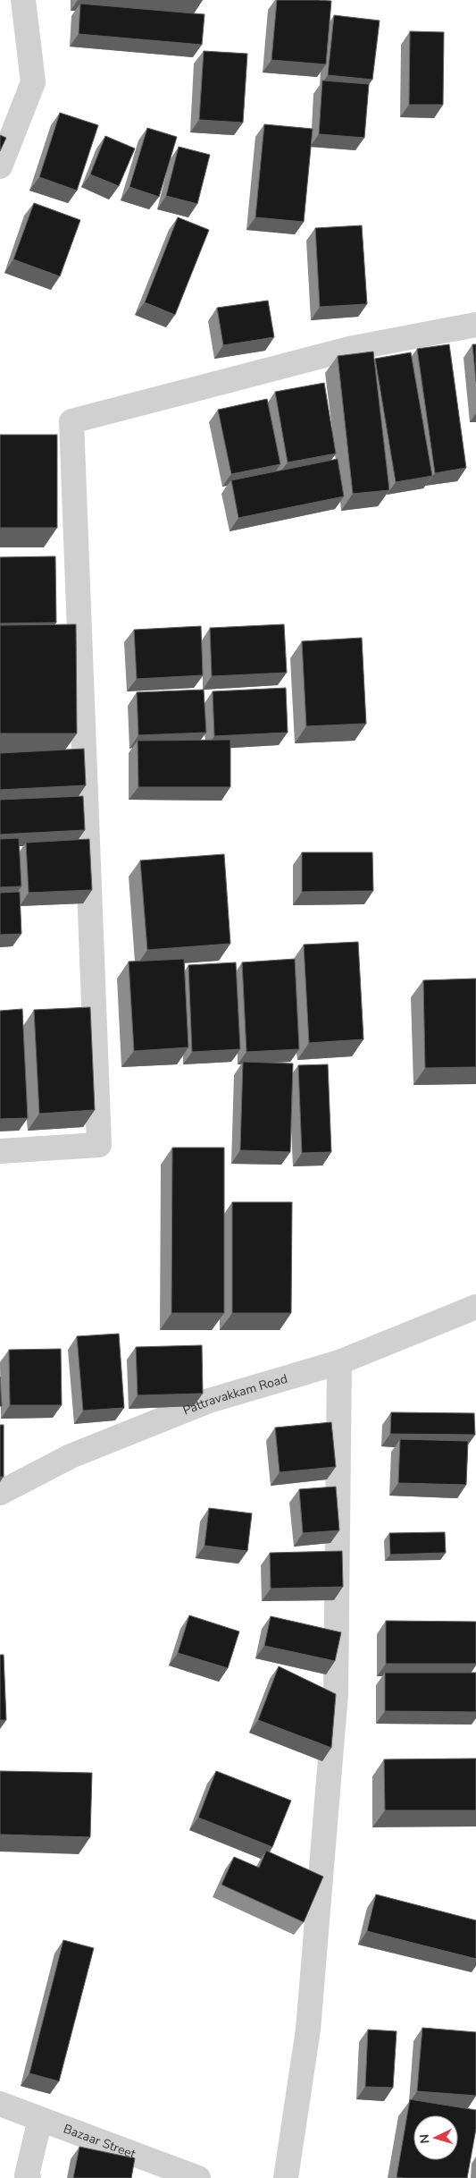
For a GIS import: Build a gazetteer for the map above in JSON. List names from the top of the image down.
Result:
{
  "streets": {
    "street": ["Pattravakkam Road", "Bazaar Street"]
  },
  "north": "left"
}
